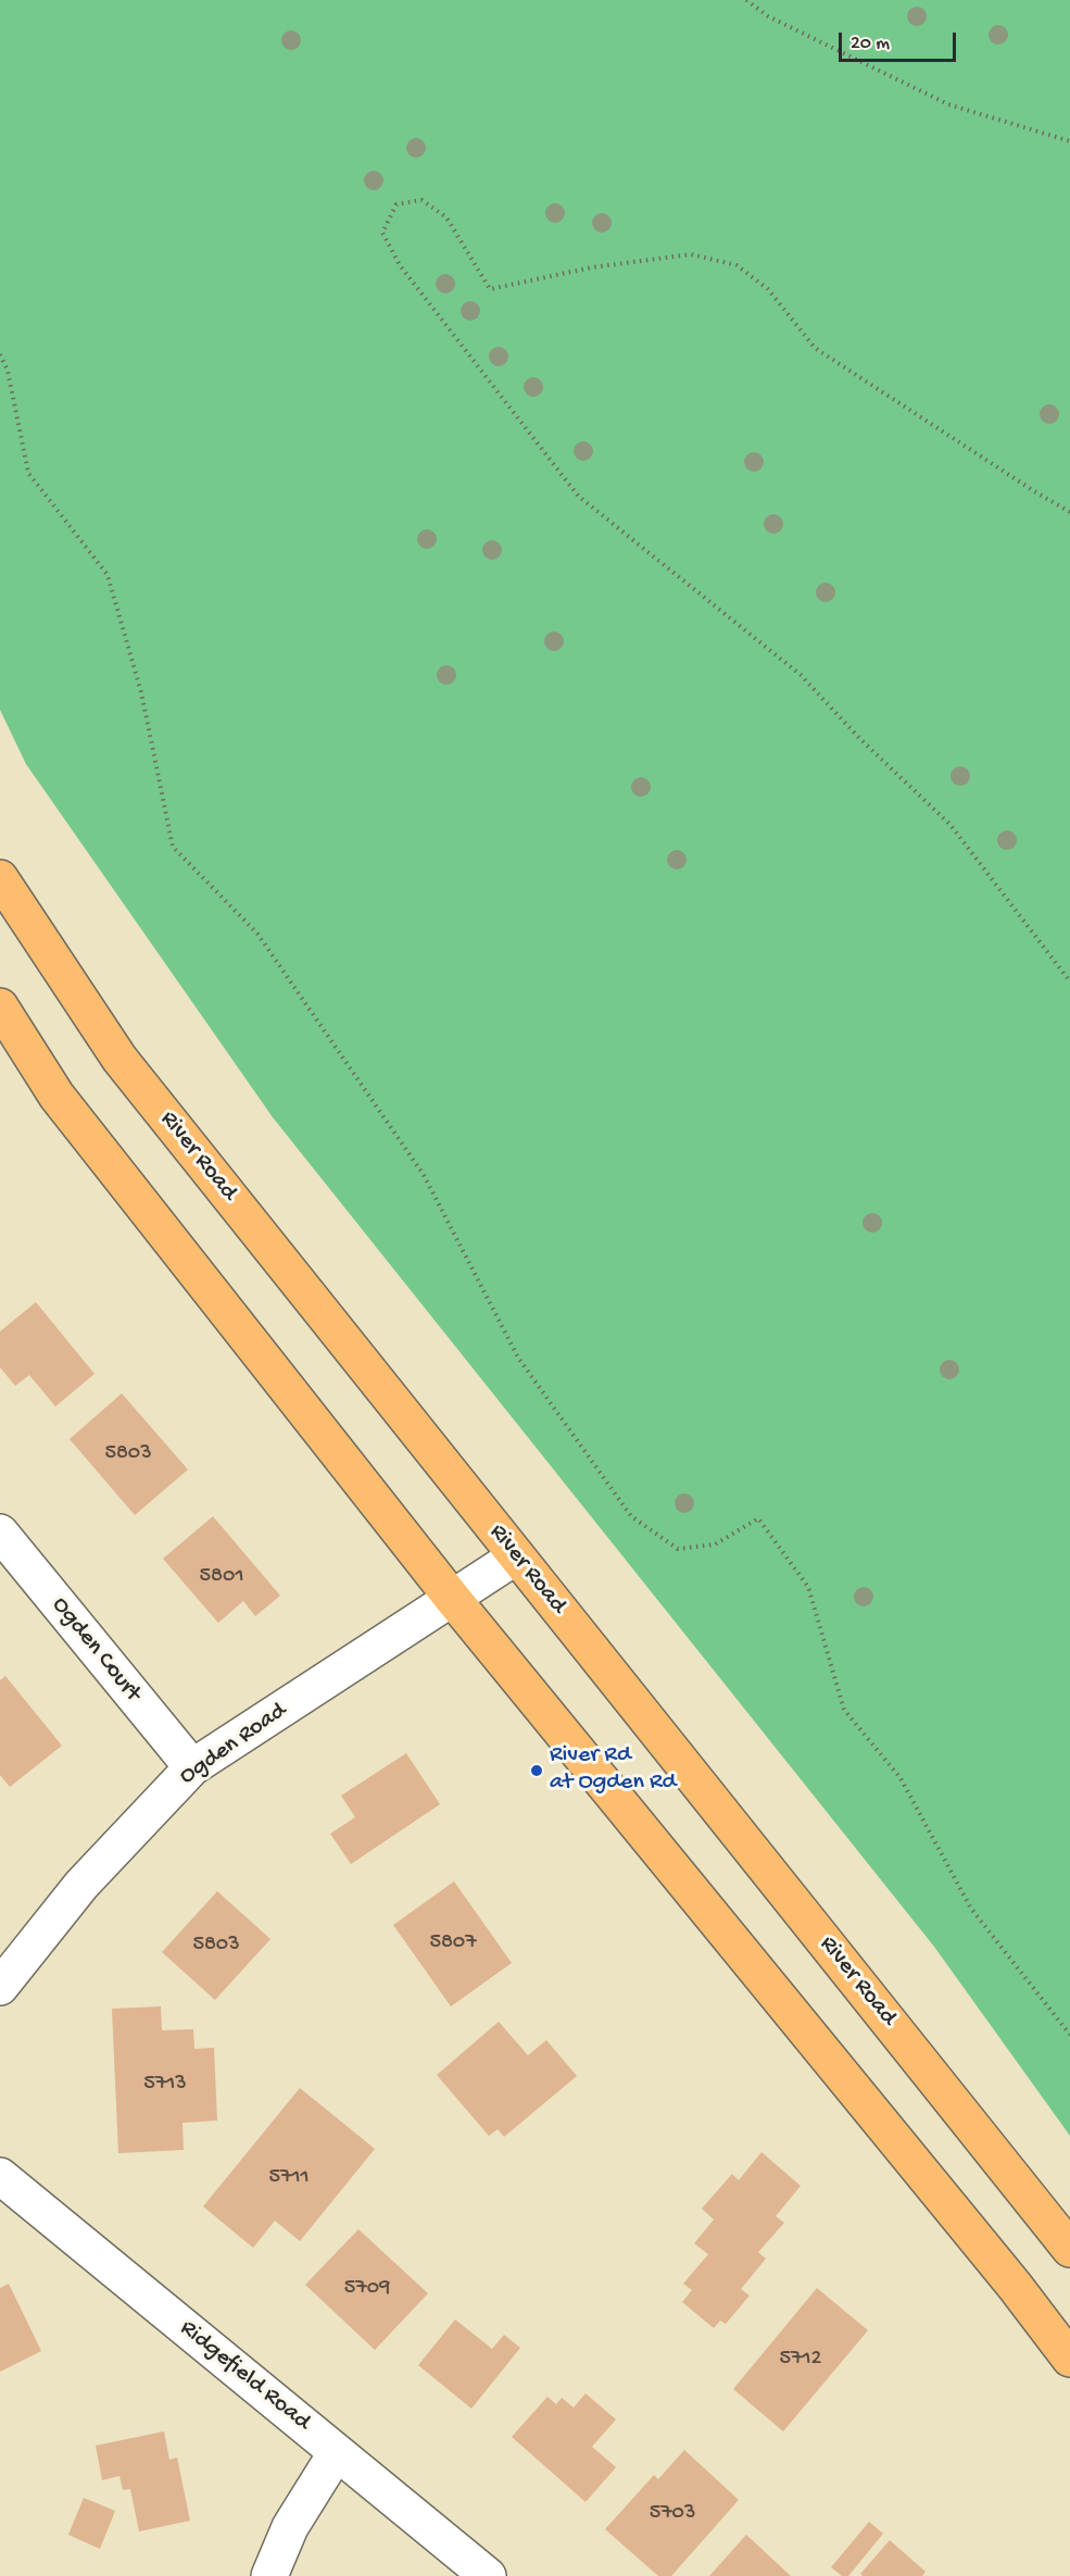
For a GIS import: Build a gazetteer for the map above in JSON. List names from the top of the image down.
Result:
{
  "streets": {
    "main road": ["River Road"],
    "street": ["Ogden Court", "Ogden Road", "Ridgefield Road"]
  },
  "crossings": [
    ["River Road", "Ogden Road"],
    ["Ogden Court", "Ogden Road"]
  ],
  "places": ["River Rd at Ogden Rd"],
  "house_numbers": [
    "5803",
    "5801",
    "5807",
    "5803",
    "5713",
    "5711",
    "5709",
    "5712",
    "5703"
  ],
  "scale_bar": "20 m"
}
